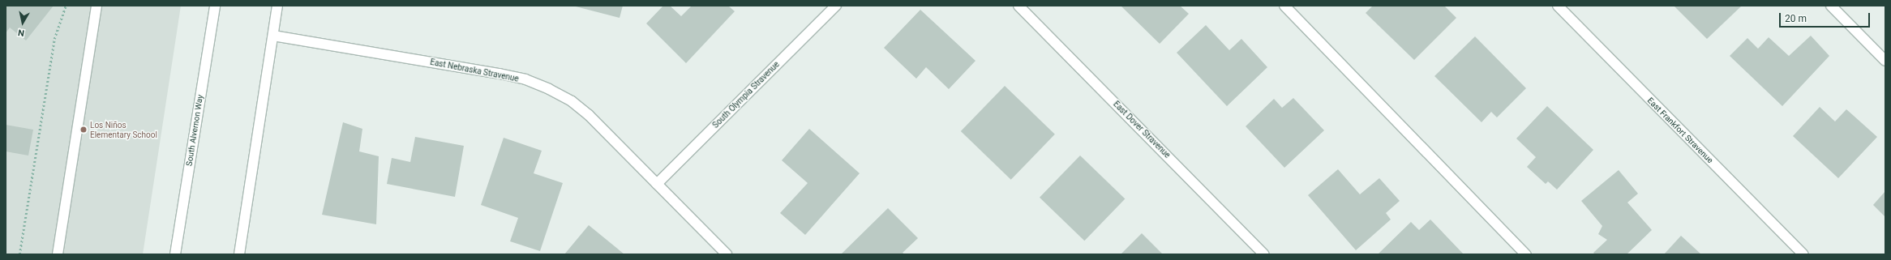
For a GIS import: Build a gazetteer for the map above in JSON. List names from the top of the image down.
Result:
{
  "streets": {
    "street": [
      "East Nebraska Stravenue",
      "South Olympia Stravenue",
      "East Dover Stravenue",
      "South Alvernon Way",
      "East Frankfort Stravenue"
    ]
  },
  "crossings": [
    ["East Nebraska Stravenue", "South Olympia Stravenue"]
  ],
  "places": ["Los Niños Elementary School"],
  "scale_bar": "20 m",
  "north": "bottom"
}
